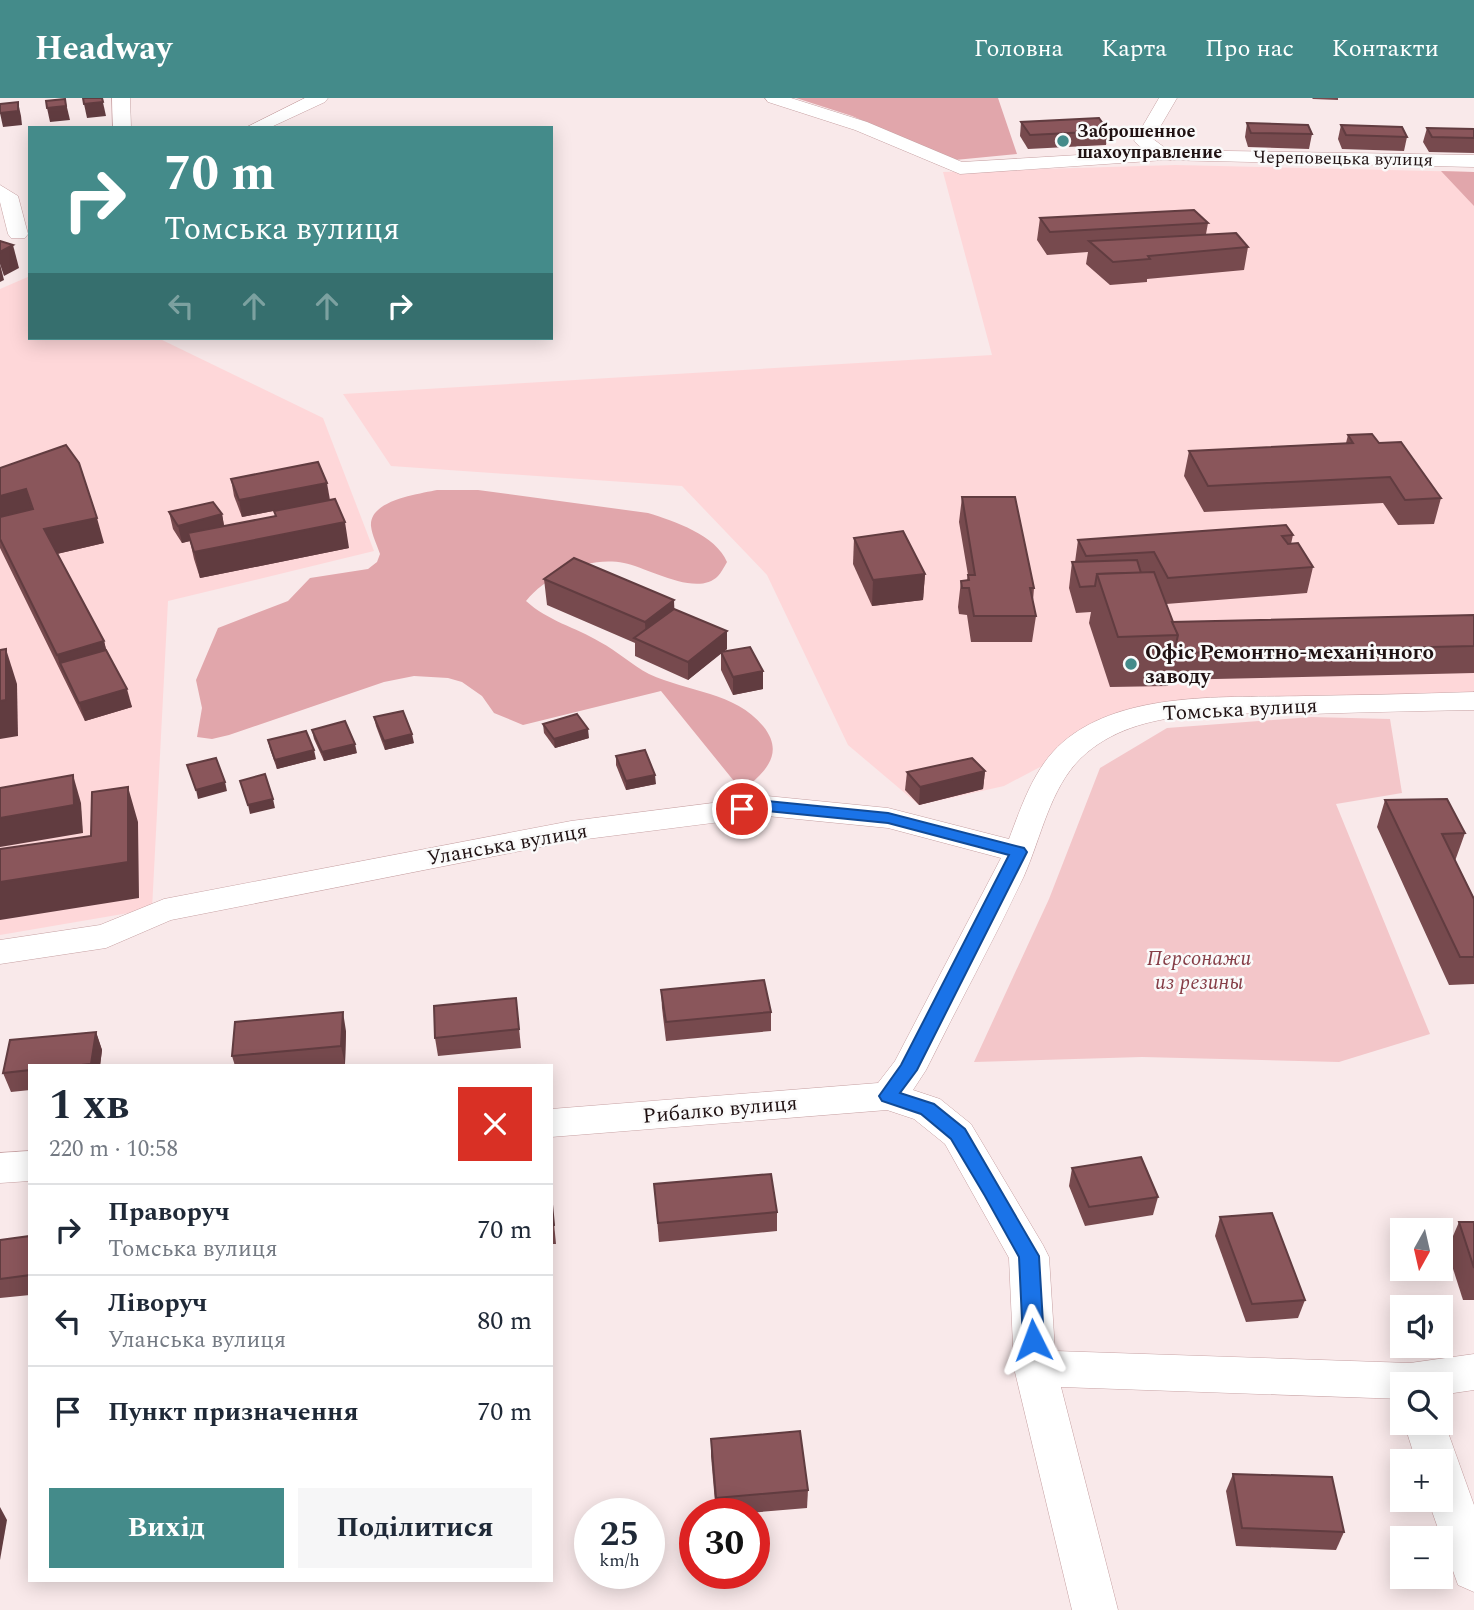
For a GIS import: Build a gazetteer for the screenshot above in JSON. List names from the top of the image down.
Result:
{
  "streets": {
    "street": [
      "Череповецька вулиця",
      "Томська вулиця",
      "Уланська вулиця",
      "Рибалко вулиця"
    ]
  },
  "crossings": [
    ["Томська вулиця", "Уланська вулиця"],
    ["Томська вулиця", "Рибалко вулиця"]
  ],
  "parks": ["Персонажи из резины"],
  "places": ["Заброшенное шахоуправление", "Офіс Ремонтно-механічного заводу"],
  "north": "bottom",
  "page": {
    "header": "Headway",
    "nav": [
      "Головна",
      "Карта",
      "Про нас",
      "Контакти"
    ],
    "turn": ["70 m", "Томська вулиця"],
    "heading": ["1 хв", "220 m · 10:58"],
    "list": [
      {
        "name": "Праворуч",
        "note": "Томська вулиця",
        "value": "70 m"
      },
      {
        "name": "Ліворуч",
        "note": "Уланська вулиця",
        "value": "80 m"
      },
      {
        "name": "Пункт призначення",
        "value": "70 m"
      }
    ],
    "map_buttons": ["+", "−"],
    "buttons": ["Вихід", "Поділитися"],
    "speed": "25 km/h",
    "limit": "30"
  }
}
